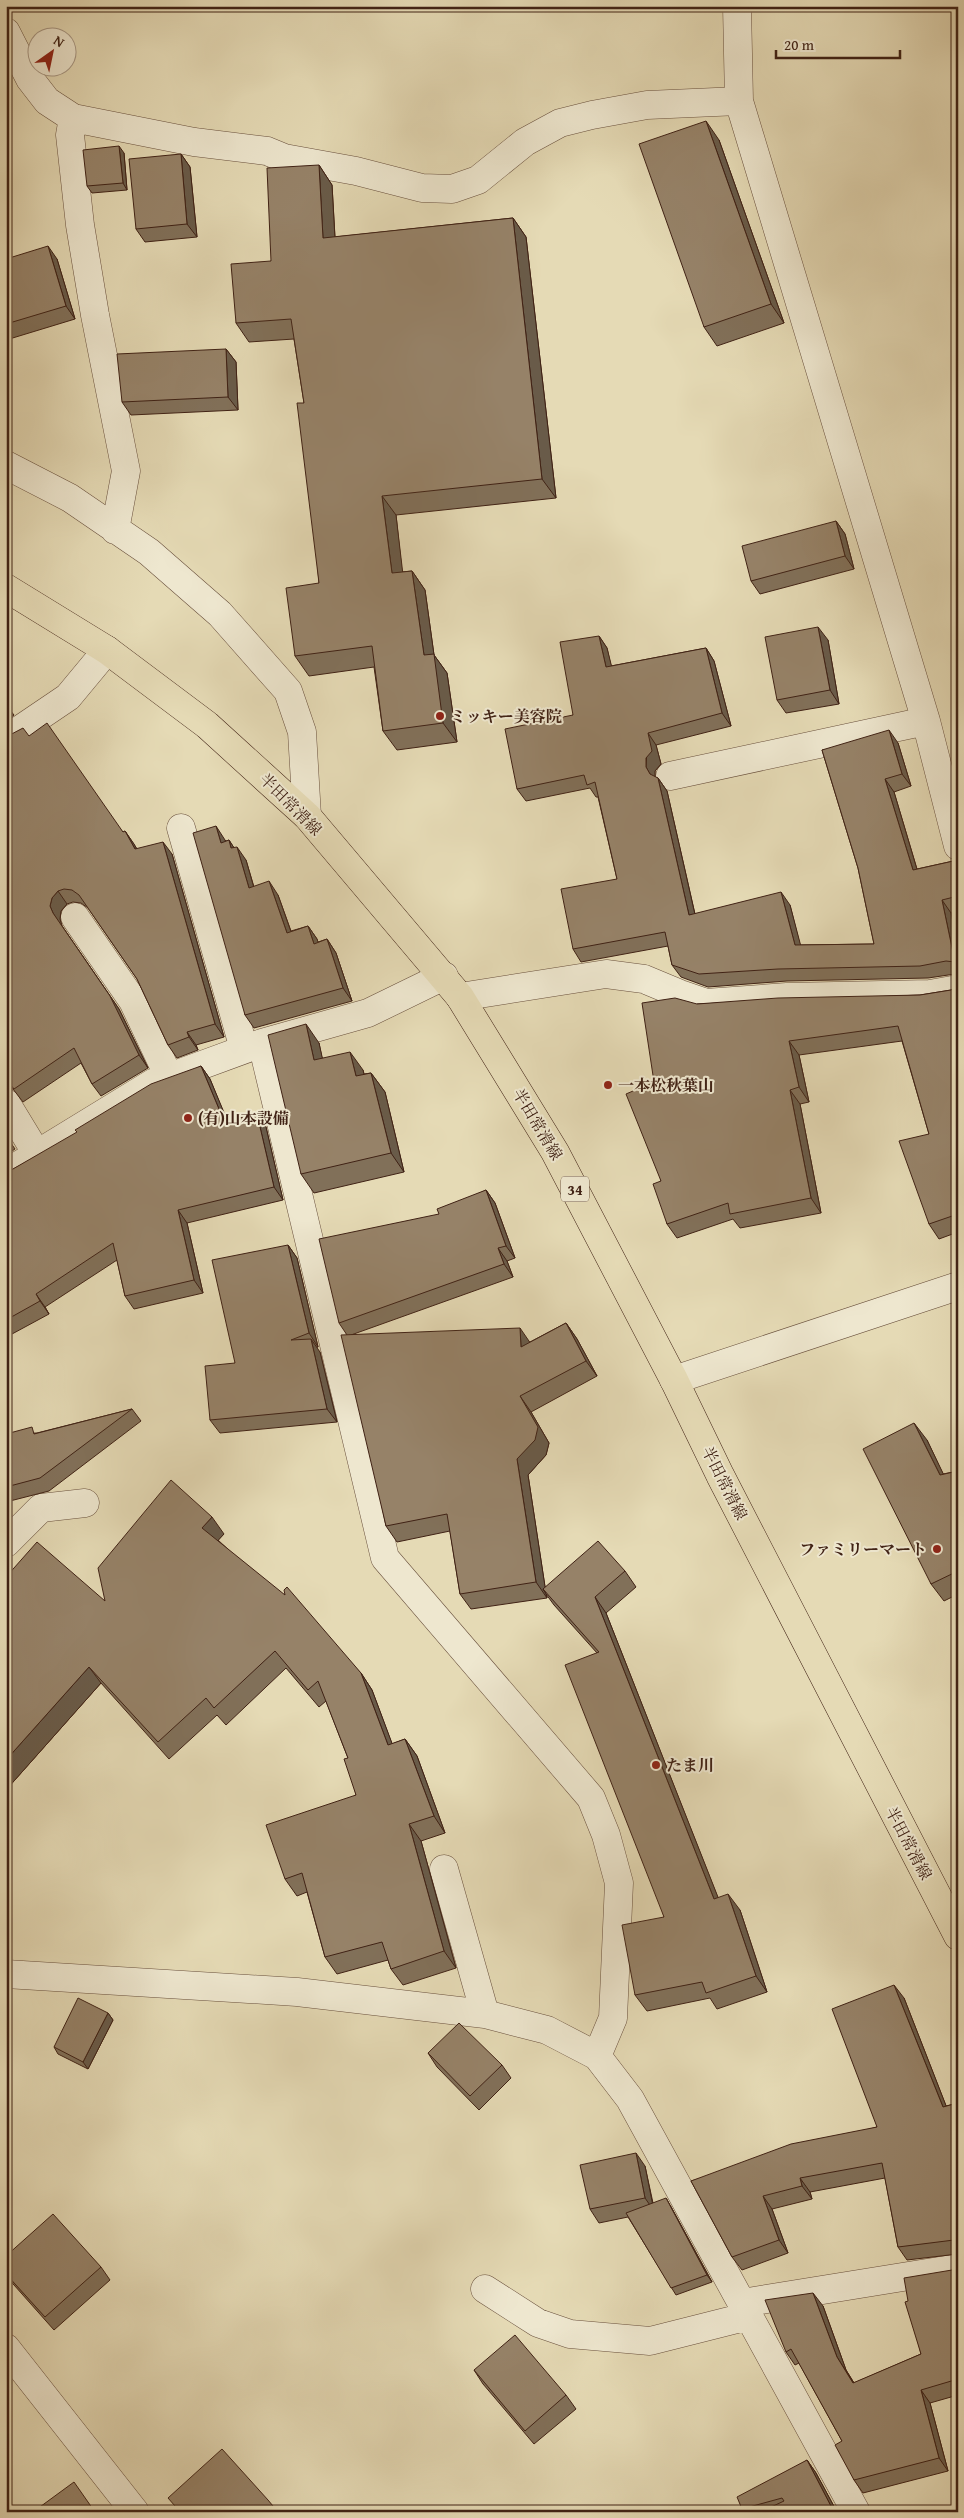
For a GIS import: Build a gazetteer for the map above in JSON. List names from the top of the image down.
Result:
{
  "streets": {
    "main road": ["半田常滑線", "34"]
  },
  "places": [
    "ミッキー美容院",
    "一本松秋葉山",
    "(有)山本設備",
    "ファミリーマート",
    "たま川"
  ],
  "scale_bar": "20 m",
  "north": "top right"
}
